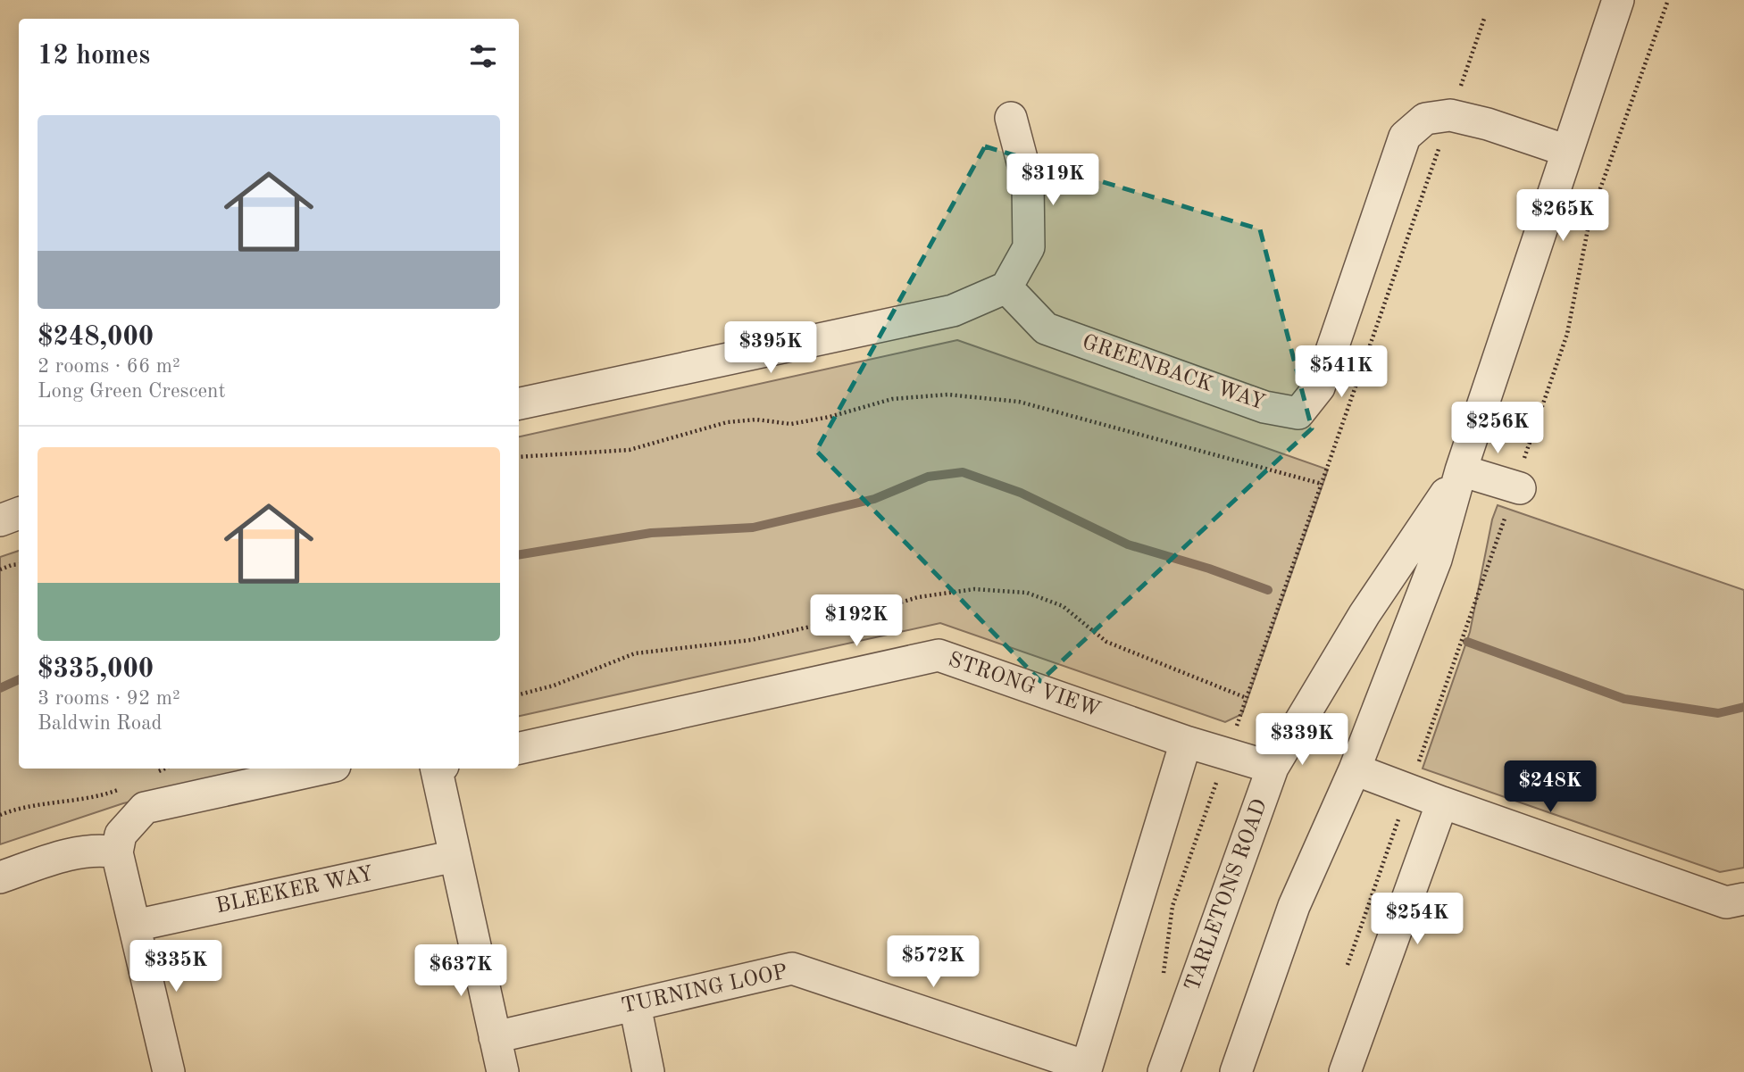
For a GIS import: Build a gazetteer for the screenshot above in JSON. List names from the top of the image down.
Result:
{
  "streets": {
    "street": [
      "GREENBACK WAY",
      "STRONG VIEW",
      "BLEEKER WAY",
      "TARLETONS ROAD",
      "TURNING LOOP"
    ]
  },
  "crossings": [
    ["GREENBACK WAY", "TARLETONS ROAD"],
    ["STRONG VIEW", "TARLETONS ROAD"],
    ["STRONG VIEW", "TURNING LOOP"]
  ],
  "page": {
    "heading": "12 homes",
    "list": [
      {
        "name": "$248,000",
        "note": "2 rooms · 66 m² · Long Green Crescent"
      },
      {
        "name": "$335,000",
        "note": "3 rooms · 92 m² · Baldwin Road"
      }
    ],
    "price": [
      "$319K",
      "$265K",
      "$395K",
      "$541K",
      "$256K",
      "$192K",
      "$339K",
      "$248K",
      "$254K",
      "$572K",
      "$335K",
      "$637K"
    ]
  }
}
